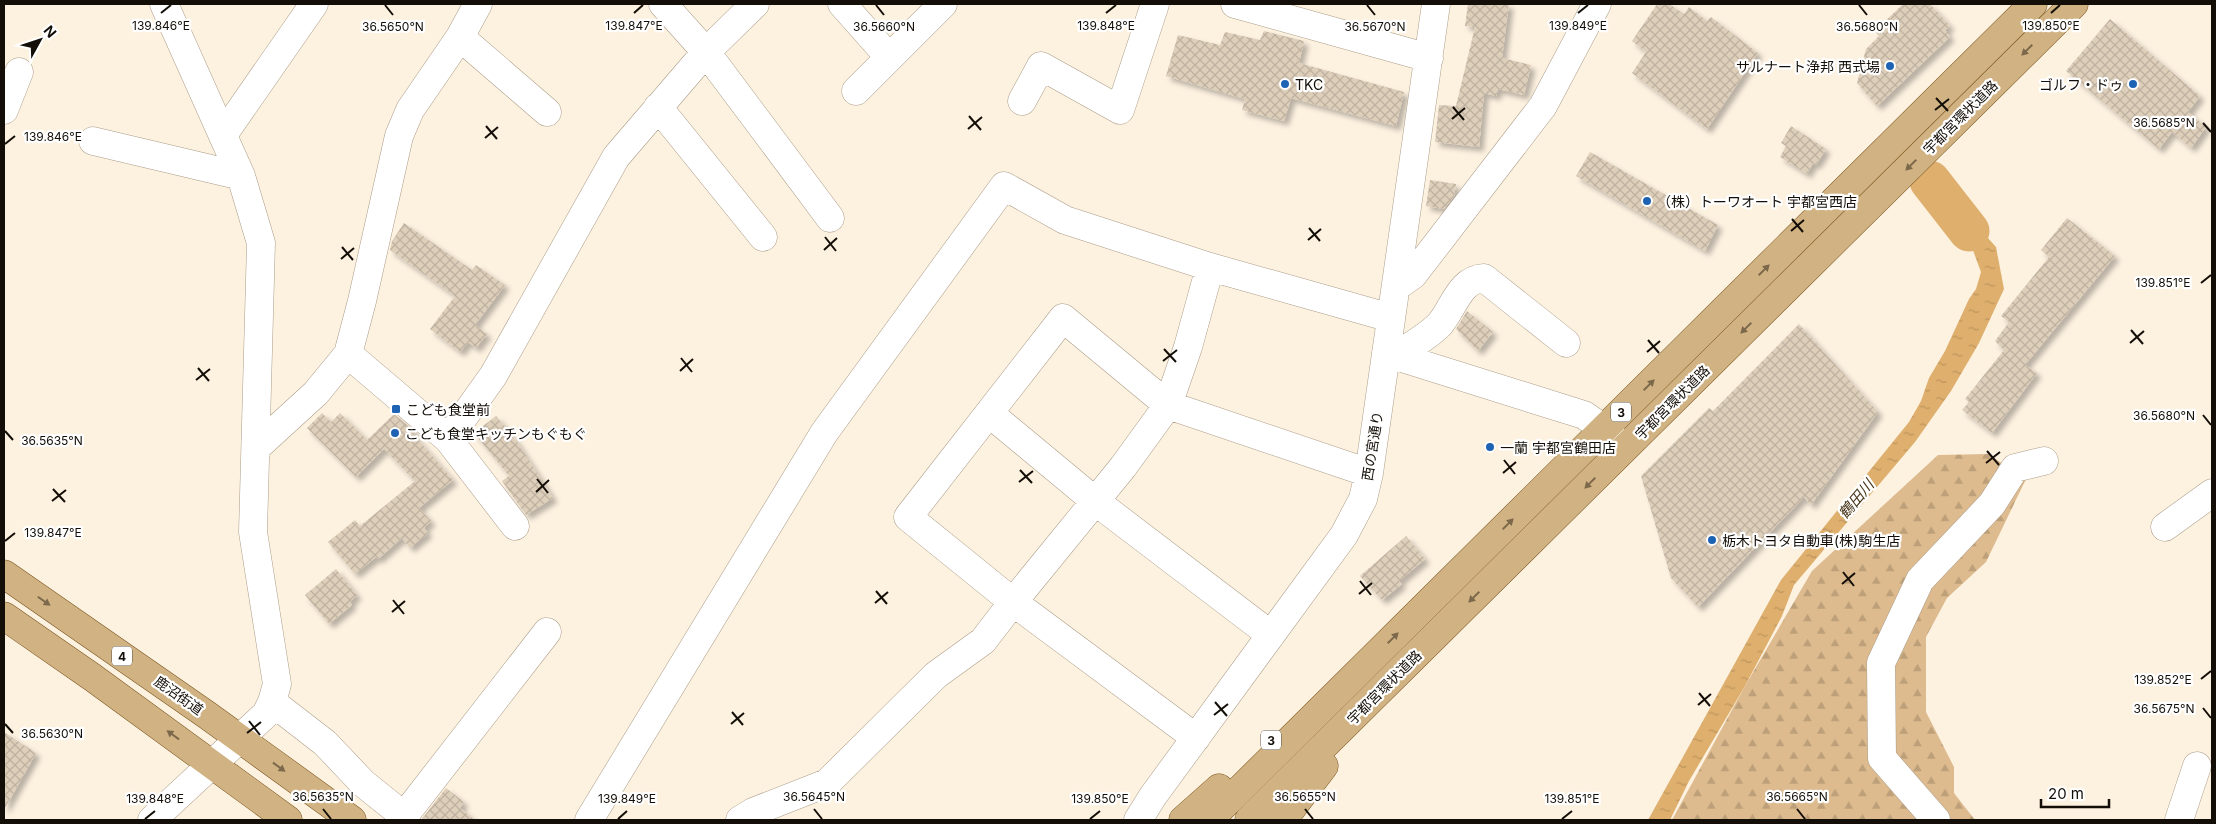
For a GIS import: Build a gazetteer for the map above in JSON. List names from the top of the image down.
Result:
{
  "streets": {
    "main road": [
      "宇都宮環状道路",
      "3",
      "4",
      "鹿沼街道"
    ],
    "street": ["西の宮通り"]
  },
  "crossings": [
    ["宇都宮環状道路", "3"]
  ],
  "water": ["鶴田川"],
  "places": {
    "other": [
      "サルナート浄邦 西式場",
      "TKC",
      "ゴルフ・ドゥ",
      "（株）トーワオート 宇都宮西店",
      "こども食堂キッチンもぐもぐ",
      "一蘭 宇都宮鶴田店",
      "栃木トヨタ自動車(株)駒生店"
    ],
    "transit": ["こども食堂前"]
  },
  "scale_bar": "20 m",
  "north": "top right",
  "coordinates": [
    "139.846°E",
    "139.847°E",
    "139.848°E",
    "139.849°E",
    "139.850°E",
    "36.5650°N",
    "36.5660°N",
    "36.5670°N",
    "36.5680°N",
    "36.5685°N",
    "139.851°E",
    "36.5635°N",
    "139.852°E",
    "36.5675°N",
    "36.5630°N",
    "36.5645°N",
    "36.5655°N",
    "36.5665°N"
  ]
}
